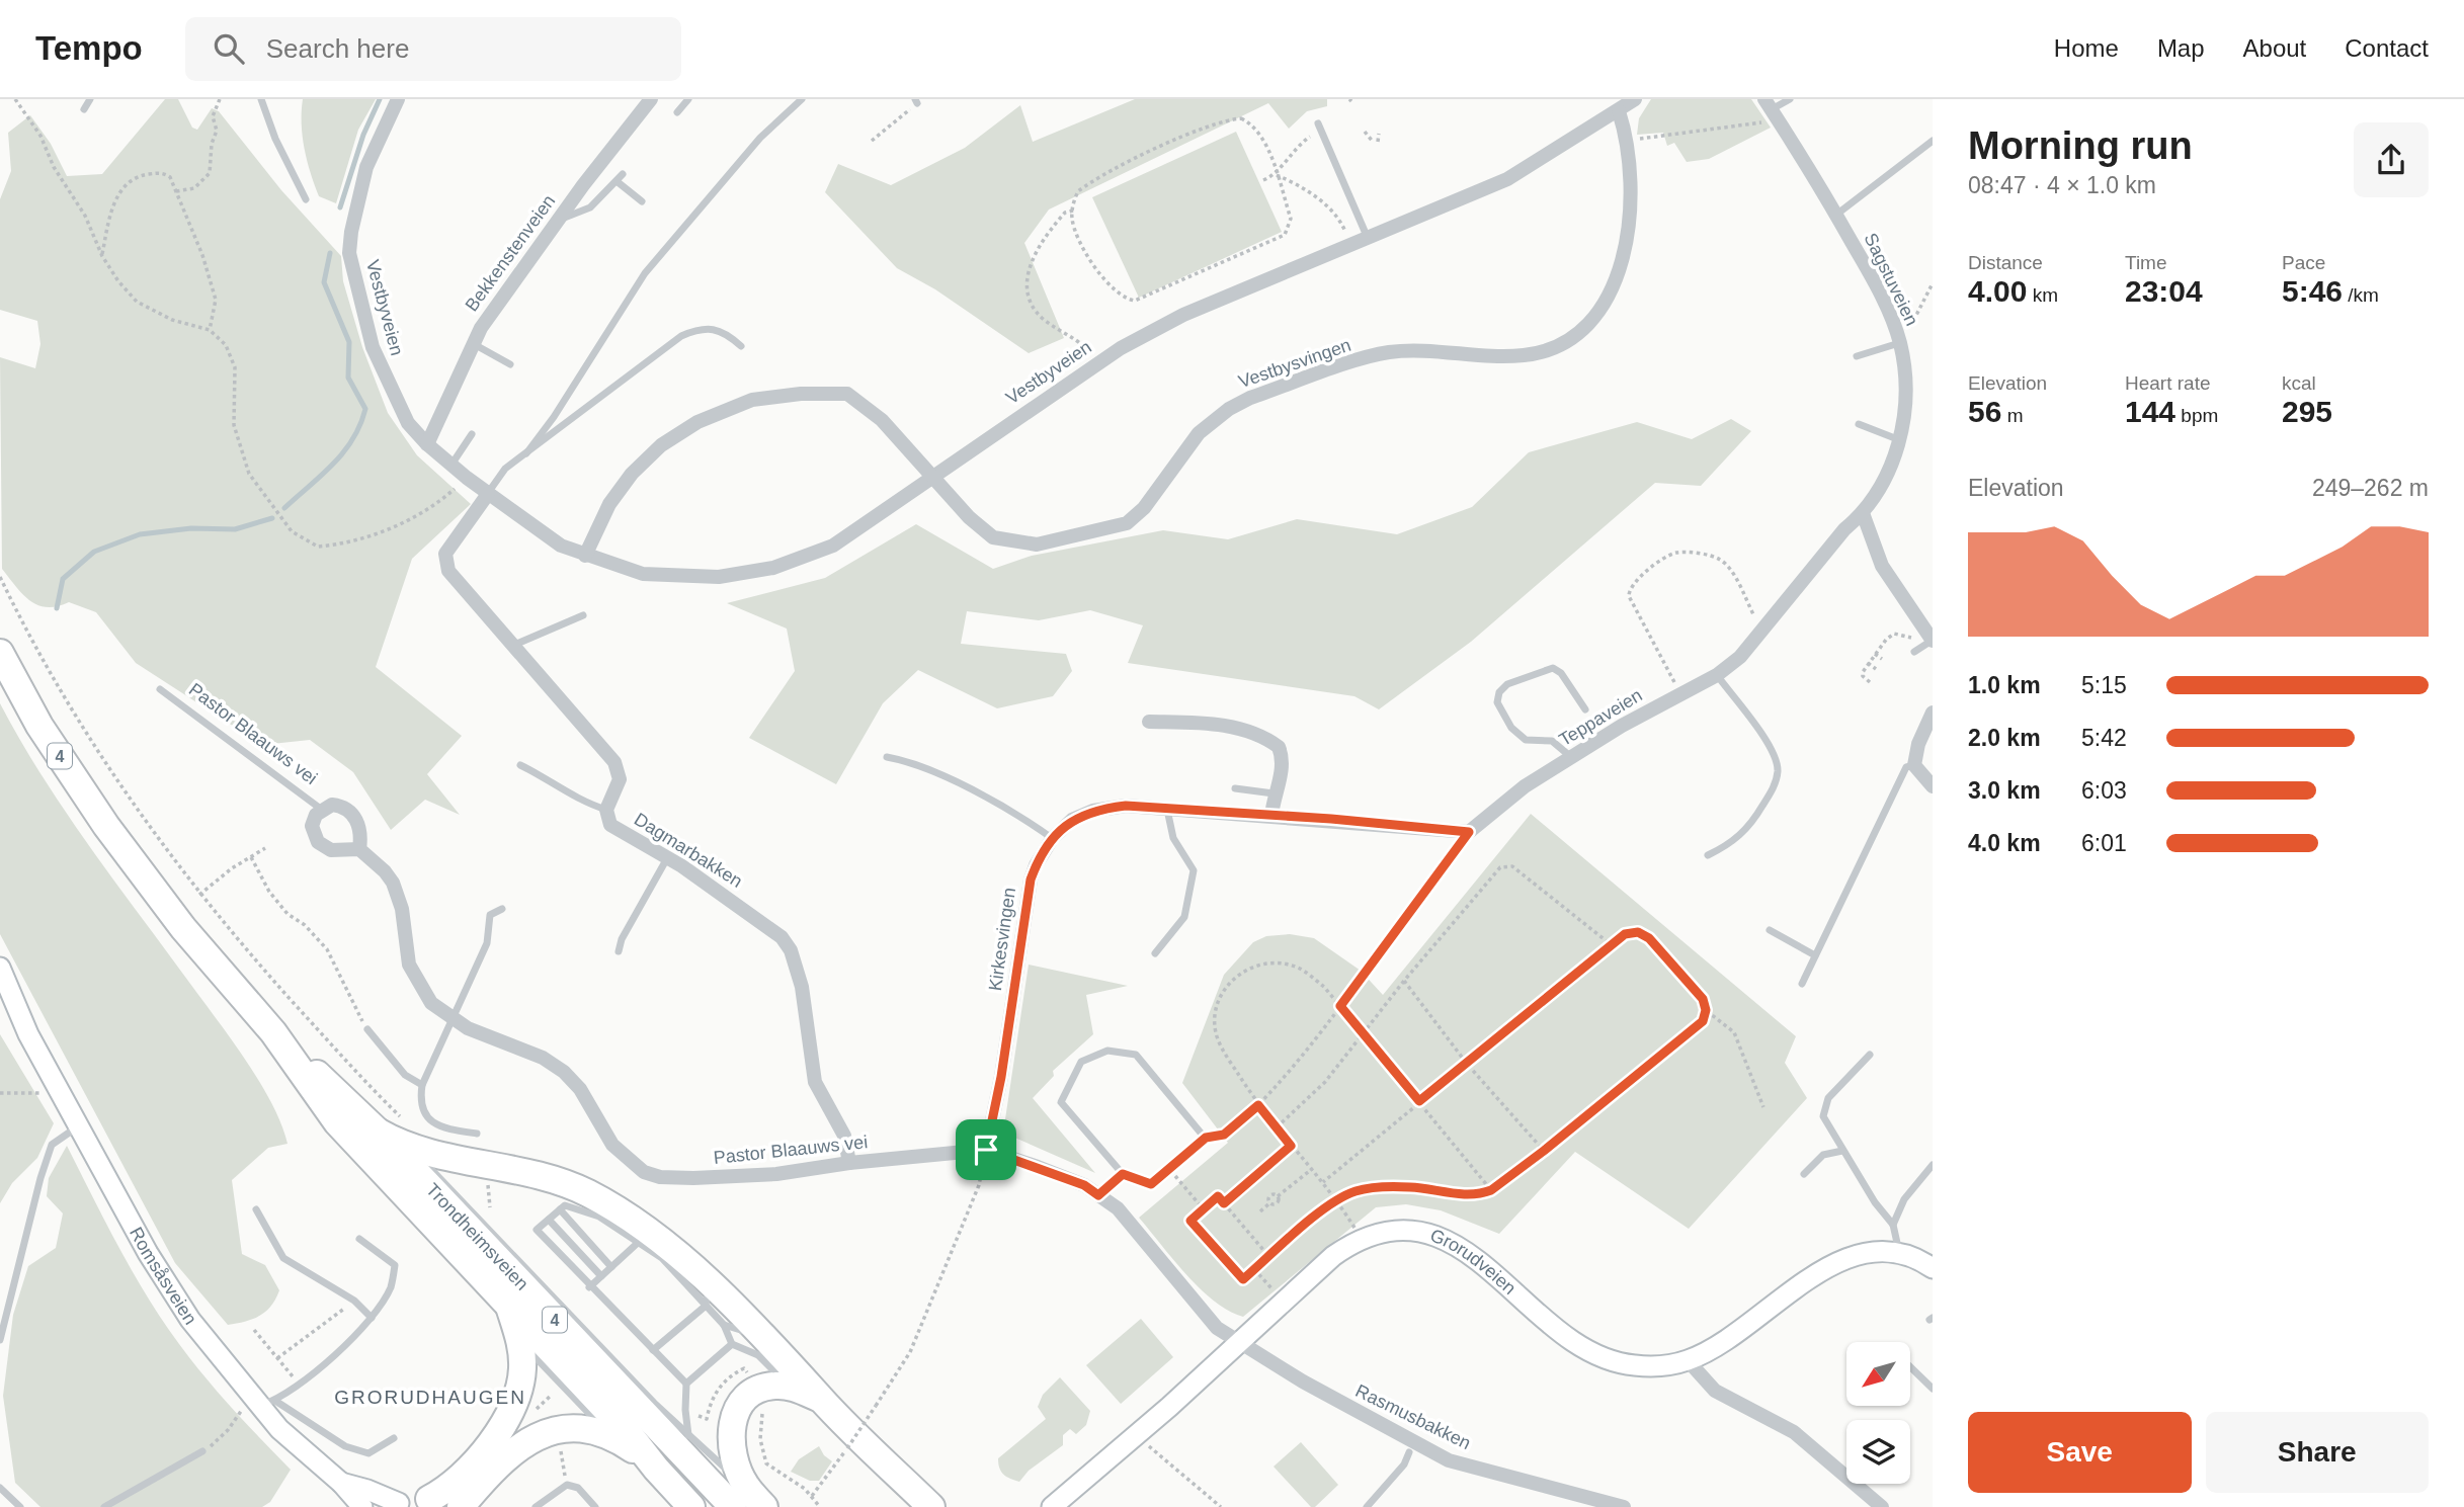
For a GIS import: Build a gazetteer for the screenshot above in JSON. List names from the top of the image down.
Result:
{
  "streets": {
    "highway": ["4", "Trondheimsveien"],
    "street": [
      "Bekkenstenveien",
      "Sagstuveien",
      "Vestbyveien",
      "Vestbysvingen",
      "Teppaveien",
      "Pastor Blaauws vei",
      "Dagmarbakken",
      "Kirkesvingen",
      "Grorudveien",
      "Romsåsveien",
      "Rasmusbakken"
    ]
  },
  "crossings": [
    ["Bekkenstenveien", "Vestbyveien"],
    ["Sagstuveien", "Teppaveien"],
    ["Vestbyveien", "Vestbysvingen"],
    ["Teppaveien", "Kirkesvingen"],
    ["Pastor Blaauws vei", "Dagmarbakken"],
    ["Pastor Blaauws vei", "Kirkesvingen"],
    ["Pastor Blaauws vei", "Grorudveien"],
    ["Pastor Blaauws vei", "Rasmusbakken"],
    ["Grorudveien", "Rasmusbakken"]
  ],
  "districts": ["GRORUDHAUGEN"],
  "north": "bottom left",
  "page": {
    "header": "Tempo",
    "search": "Search here",
    "nav": [
      "Home",
      "Map",
      "About",
      "Contact"
    ],
    "heading": ["Morning run", "08:47 · 4 × 1.0 km"],
    "stats": [
      ["Distance", "4.00 km"],
      ["Time", "23:04"],
      ["Pace", "5:46 /km"],
      ["Elevation", "56 m"],
      ["Heart rate", "144 bpm"],
      ["kcal", "295"]
    ],
    "chart": ["Elevation", "249–262 m"],
    "list": [
      {
        "name": "1.0 km",
        "note": "5:15"
      },
      {
        "name": "2.0 km",
        "note": "5:42"
      },
      {
        "name": "3.0 km",
        "note": "6:03"
      },
      {
        "name": "4.0 km",
        "note": "6:01"
      }
    ],
    "buttons": ["Save", "Share"]
  }
}
